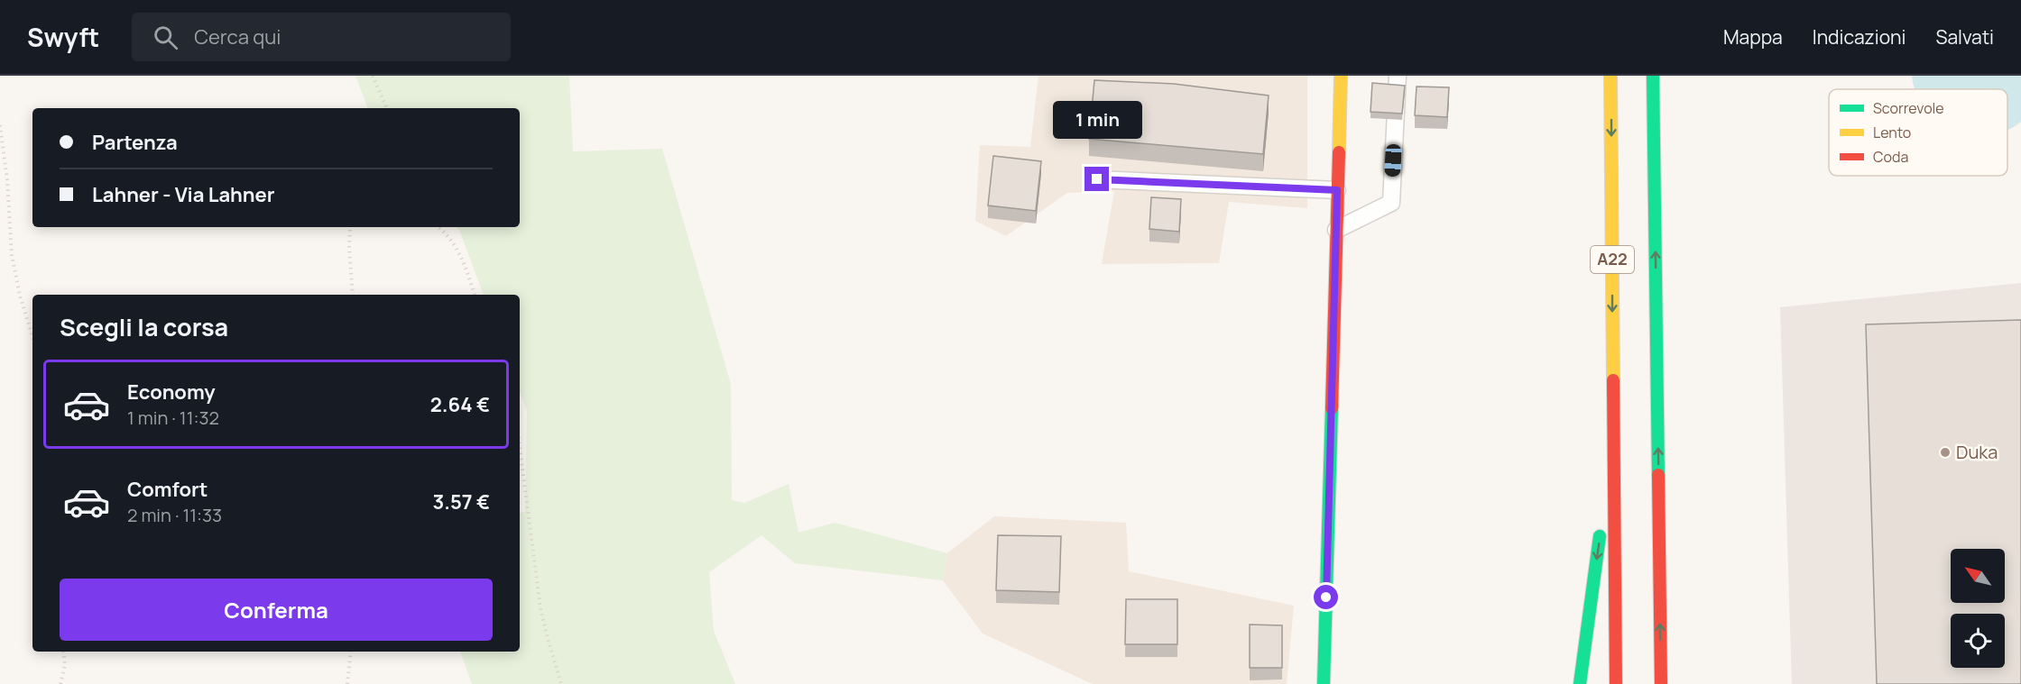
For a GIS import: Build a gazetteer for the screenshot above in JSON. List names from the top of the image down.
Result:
{
  "streets": {
    "main road": ["A22"]
  },
  "places": ["Duka"],
  "legend": ["Scorrevole", "Lento", "Coda"],
  "north": "top left",
  "page": {
    "header": "Swyft",
    "search": "Cerca qui",
    "nav": ["Mappa", "Indicazioni", "Salvati"],
    "bubble": "1 min",
    "banner": ["Partenza", "Lahner - Via Lahner"],
    "heading": "Scegli la corsa",
    "list": [
      {
        "name": "Economy",
        "note": "1 min · 11:32",
        "value": "2.64 €"
      },
      {
        "name": "Comfort",
        "note": "2 min · 11:33",
        "value": "3.57 €"
      }
    ],
    "buttons": "Conferma"
  }
}
